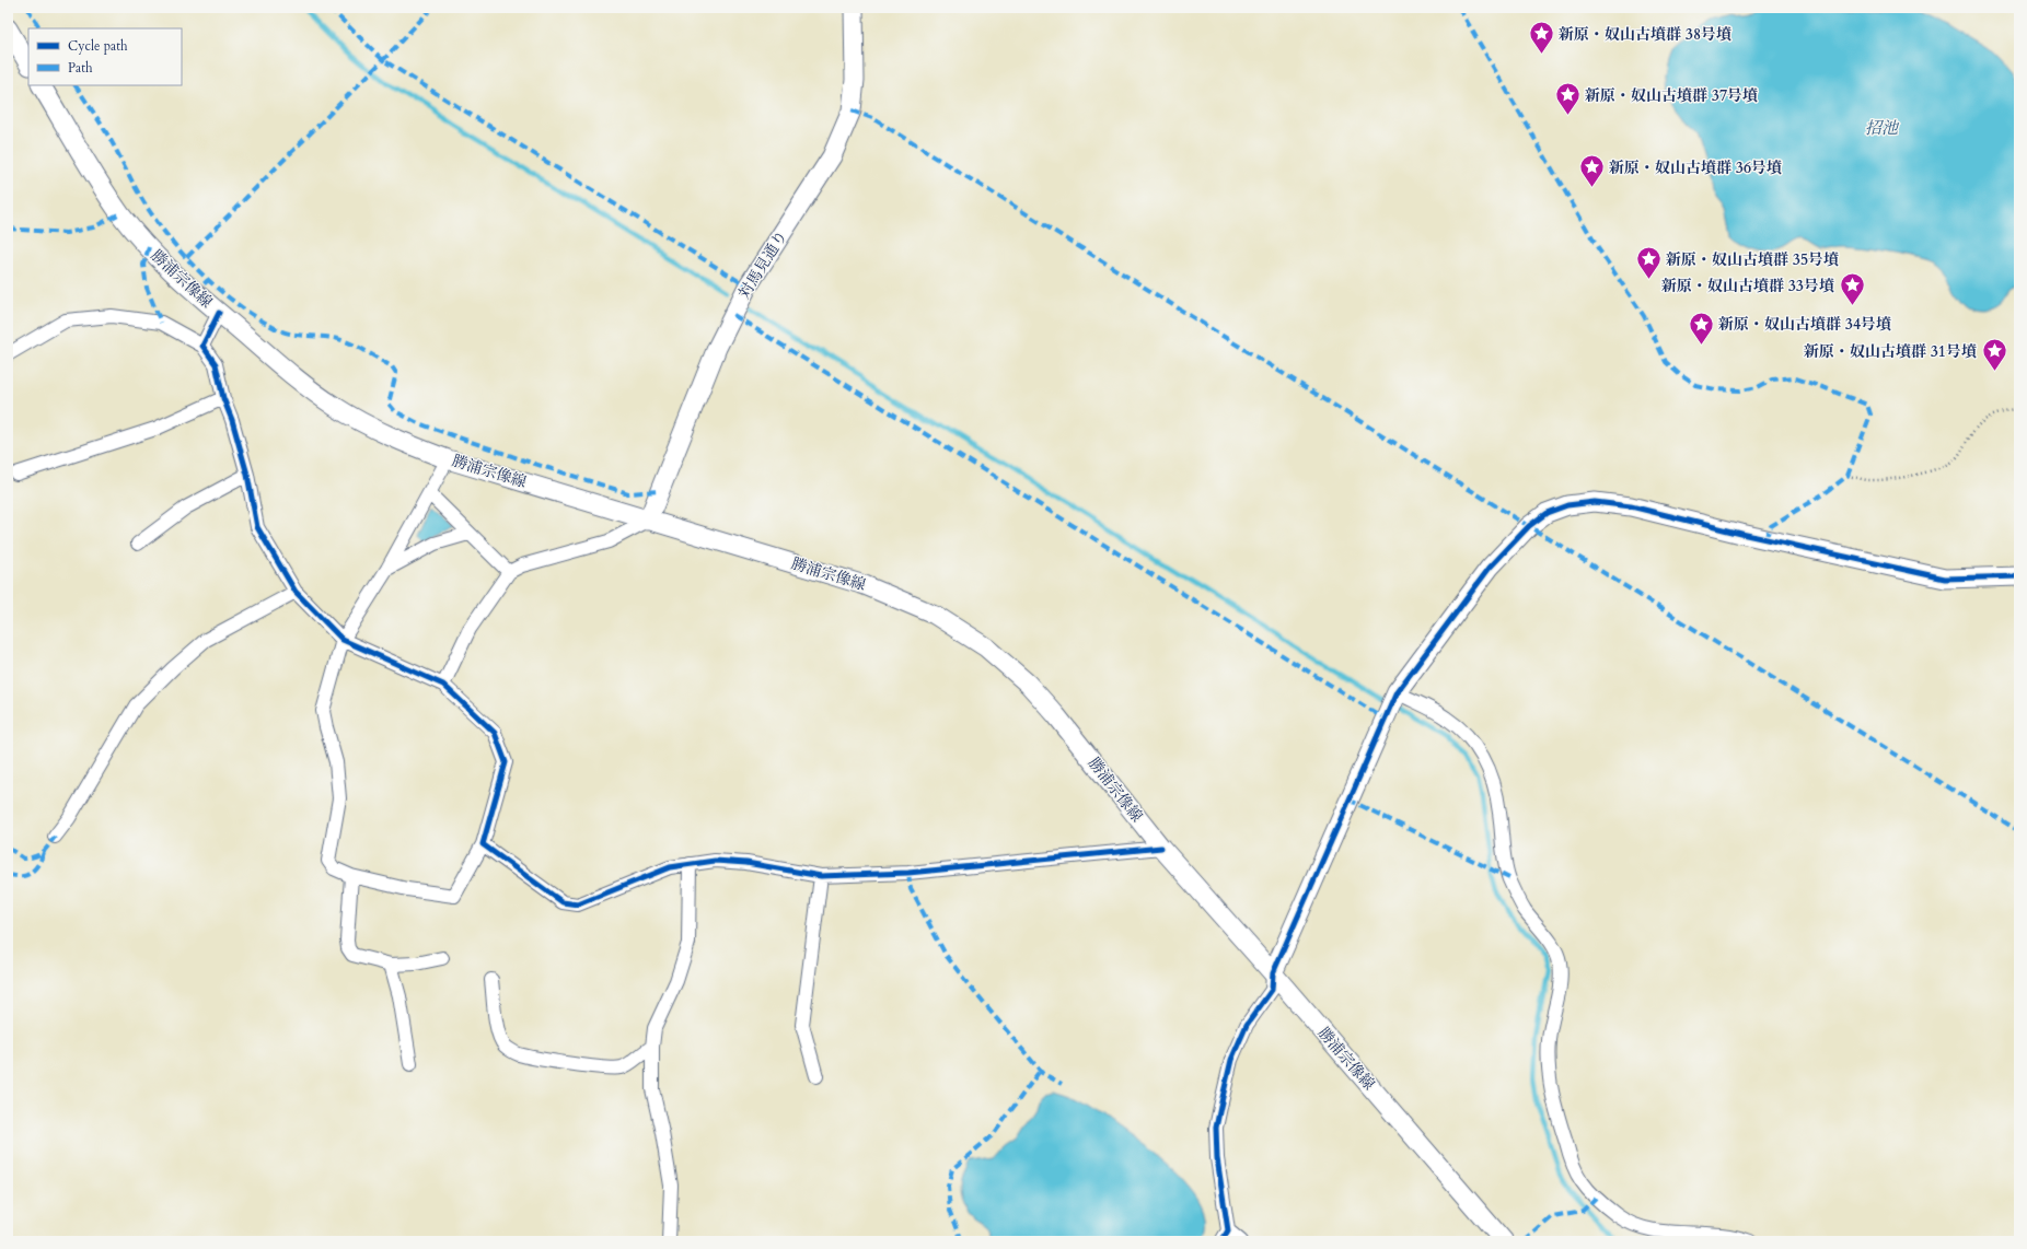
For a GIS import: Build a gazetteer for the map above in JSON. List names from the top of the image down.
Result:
{
  "streets": {
    "main road": ["対馬見通り", "勝浦宗像線"]
  },
  "crossings": [
    ["対馬見通り", "勝浦宗像線"]
  ],
  "water": ["招池"],
  "places": {
    "place": [
      "新原・奴山古墳群 38号墳",
      "新原・奴山古墳群 37号墳",
      "新原・奴山古墳群 36号墳",
      "新原・奴山古墳群 35号墳",
      "新原・奴山古墳群 33号墳",
      "新原・奴山古墳群 34号墳",
      "新原・奴山古墳群 31号墳"
    ]
  },
  "legend": ["Cycle path", "Path"]
}
